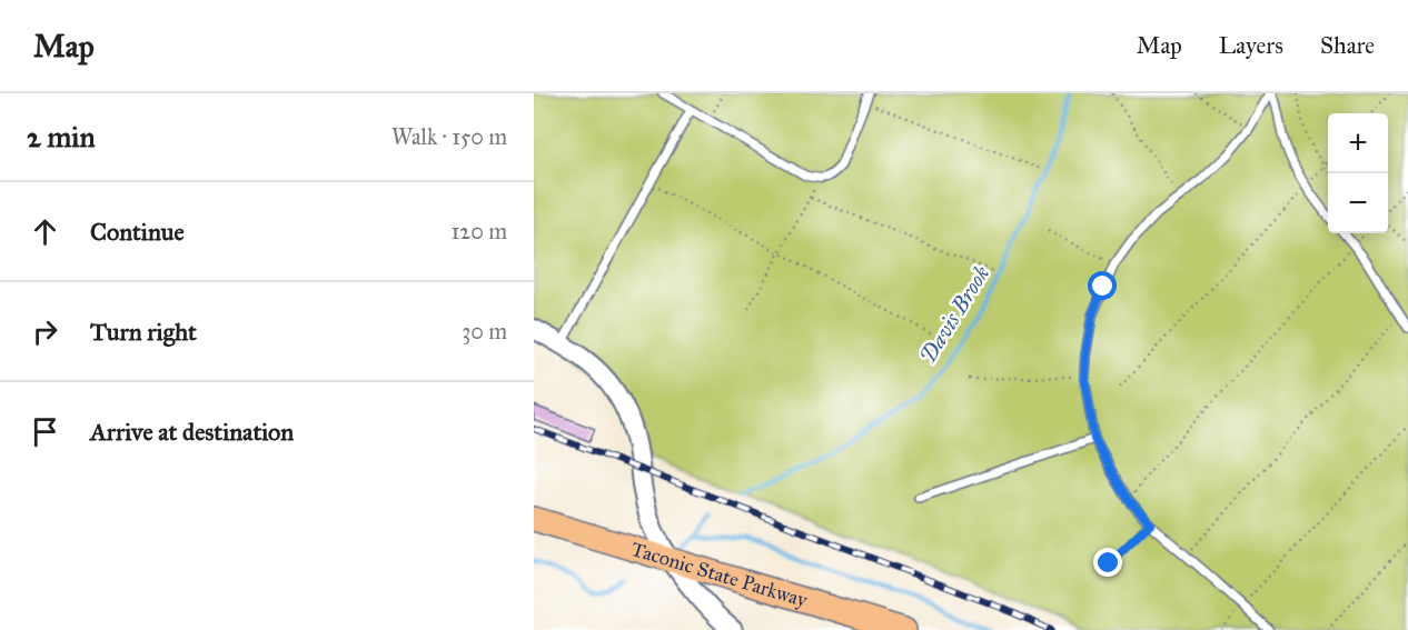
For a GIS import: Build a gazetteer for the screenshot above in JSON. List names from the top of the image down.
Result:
{
  "streets": {
    "highway": ["Taconic State Parkway"]
  },
  "water": ["Davis Brook"],
  "page": {
    "header": "Map",
    "nav": ["Map", "Layers", "Share"],
    "heading": ["2 min", "Walk · 150 m"],
    "map_buttons": ["+", "−"],
    "list": [
      ["Continue", "120 m"],
      ["Turn right", "30 m"],
      "Arrive at destination"
    ]
  }
}
